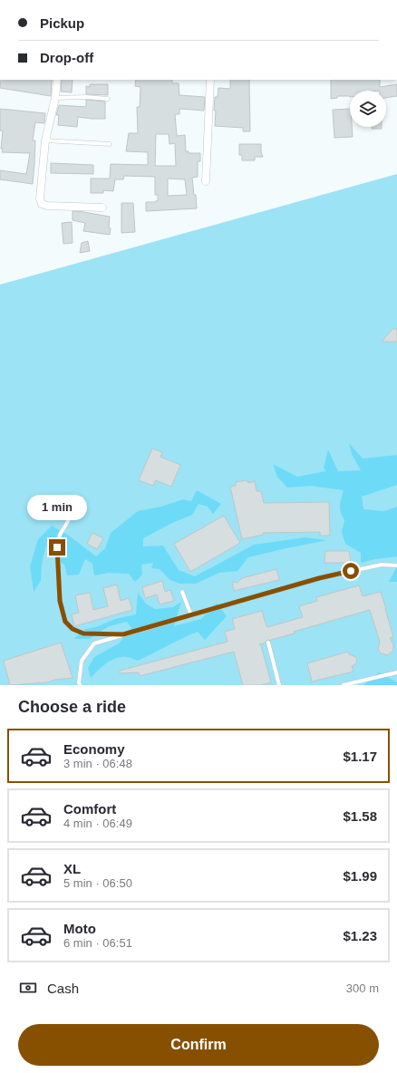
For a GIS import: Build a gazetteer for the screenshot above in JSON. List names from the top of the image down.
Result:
{
  "page": {
    "banner": ["Pickup", "Drop-off"],
    "bubble": "1 min",
    "heading": "Choose a ride",
    "list": [
      {
        "name": "Economy",
        "note": "3 min · 06:48",
        "value": "$1.17"
      },
      {
        "name": "Comfort",
        "note": "4 min · 06:49",
        "value": "$1.58"
      },
      {
        "name": "XL",
        "note": "5 min · 06:50",
        "value": "$1.99"
      },
      {
        "name": "Moto",
        "note": "6 min · 06:51",
        "value": "$1.23"
      }
    ],
    "pay": ["Cash", "300 m"],
    "buttons": "Confirm"
  }
}
